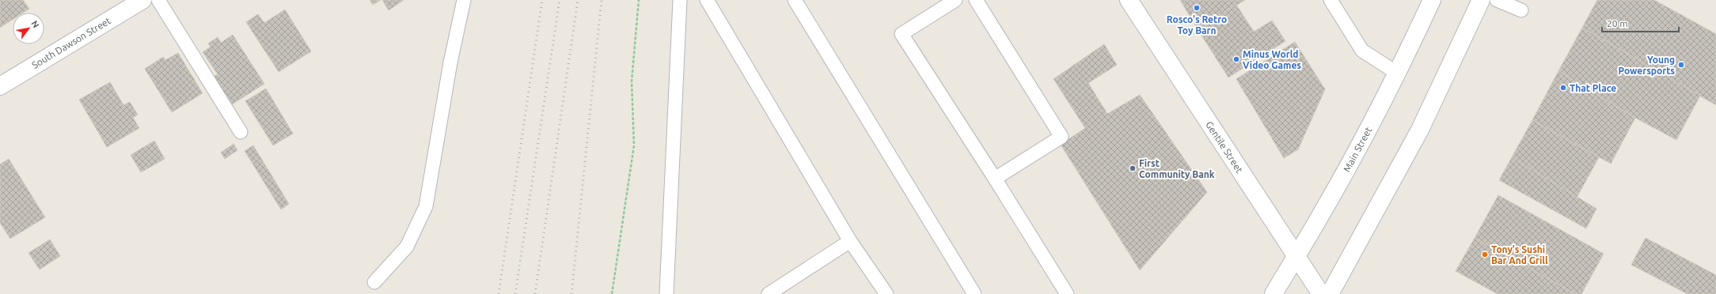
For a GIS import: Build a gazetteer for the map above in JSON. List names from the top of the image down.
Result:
{
  "streets": {
    "main road": ["South Dawson Street", "Gentile Street", "Main Street"]
  },
  "crossings": [
    ["Gentile Street", "Main Street"]
  ],
  "places": [
    "Rosco's Retro Toy Barn",
    "Minus World Video Games",
    "Young Powersports",
    "That Place",
    "First Community Bank",
    "Tony's Sushi Bar And Grill"
  ],
  "scale_bar": "20 m",
  "north": "top right"
}
